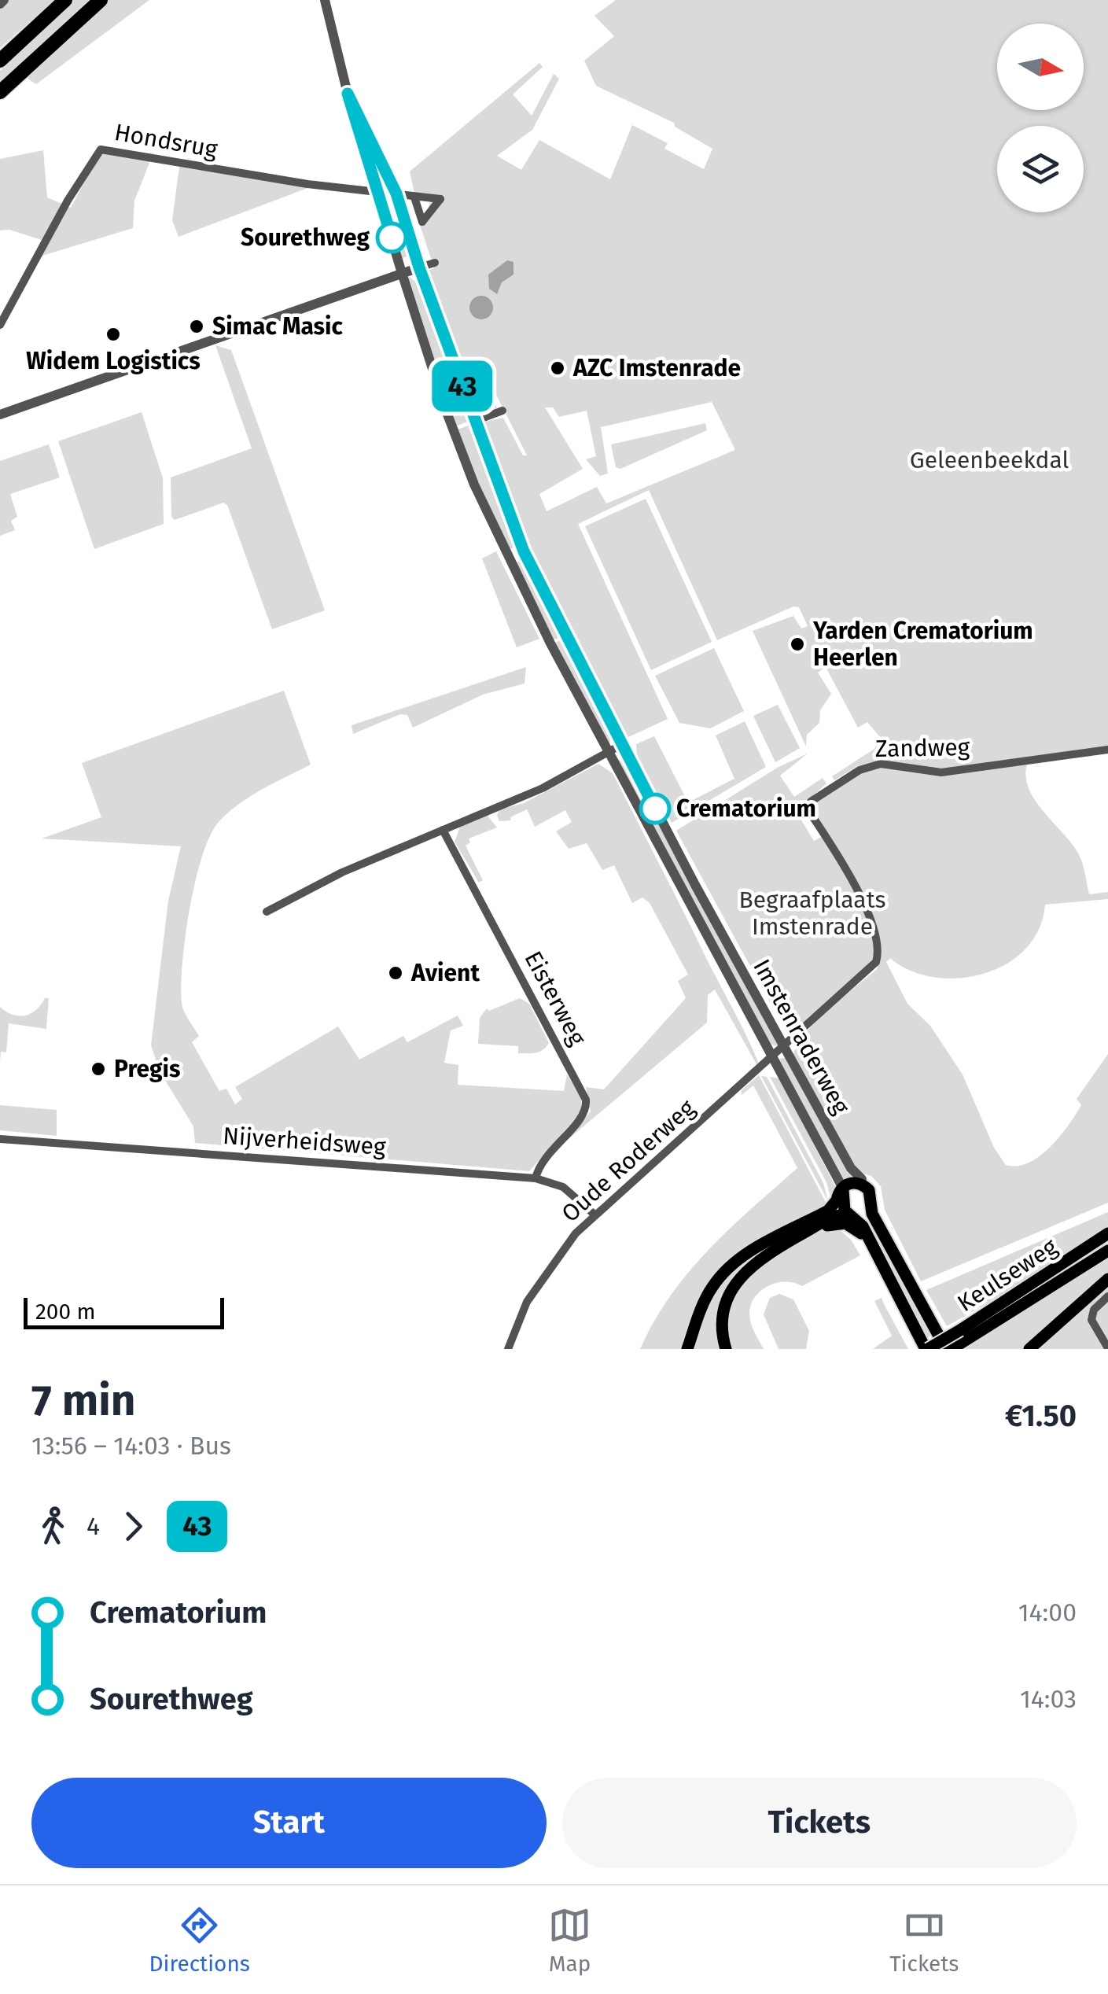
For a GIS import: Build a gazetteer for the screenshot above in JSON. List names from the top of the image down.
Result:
{
  "streets": {
    "main road": ["Keulseweg"],
    "street": [
      "Hondsrug",
      "Zandweg",
      "Eisterweg",
      "Imstenraderweg",
      "Nijverheidsweg",
      "Oude Roderweg"
    ]
  },
  "crossings": [
    ["Hondsrug", "Imstenraderweg"],
    ["Zandweg", "Imstenraderweg"],
    ["Zandweg", "Oude Roderweg"],
    ["Eisterweg", "Nijverheidsweg"],
    ["Imstenraderweg", "Oude Roderweg"],
    ["Nijverheidsweg", "Oude Roderweg"]
  ],
  "parks": ["Geleenbeekdal", "Begraafplaats Imstenrade"],
  "places": [
    "Sourethweg",
    "Simac Masic",
    "Widem Logistics",
    "AZC Imstenrade",
    "Yarden Crematorium Heerlen",
    "Crematorium",
    "Avient",
    "Pregis"
  ],
  "lines": ["bus line 43"],
  "scale_bar": "200 m",
  "north": "right",
  "page": {
    "on_map": "43",
    "scale": "200 m",
    "heading": ["7 min", "13:56 – 14:03 · Bus", "€1.50"],
    "legs": ["4", "43"],
    "list": [
      {
        "name": "Crematorium",
        "value": "14:00"
      },
      {
        "name": "Sourethweg",
        "value": "14:03"
      }
    ],
    "buttons": ["Start", "Tickets"],
    "tabs": ["Directions", "Map", "Tickets"]
  }
}
